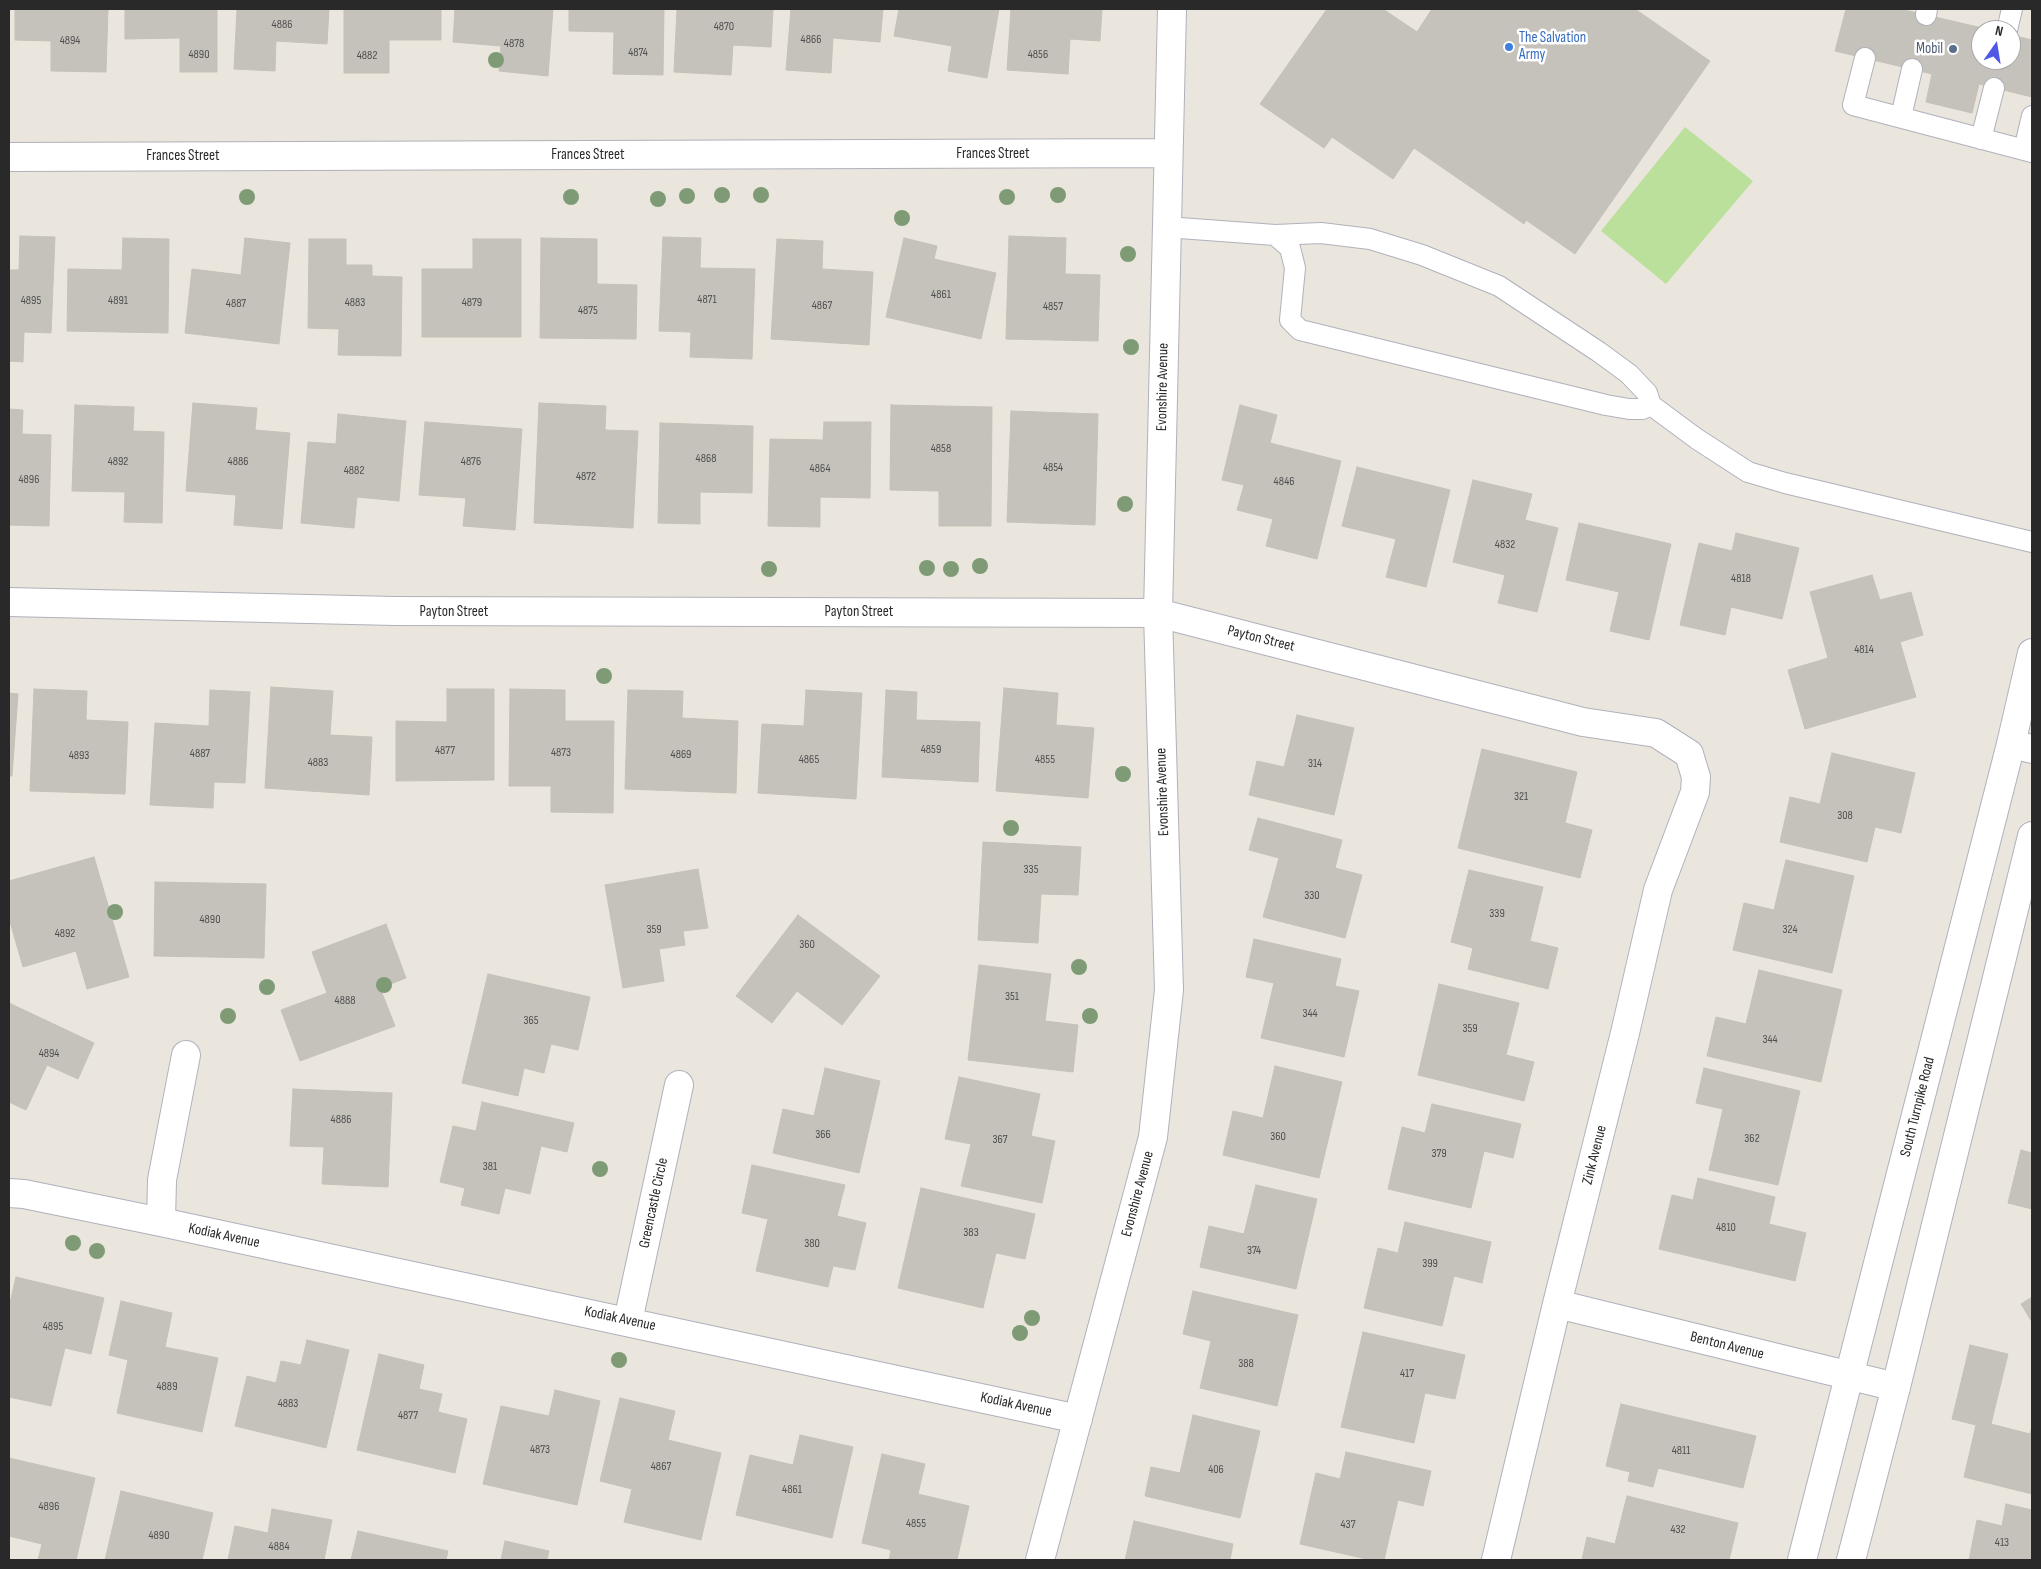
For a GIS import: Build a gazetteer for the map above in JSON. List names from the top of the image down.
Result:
{
  "streets": {
    "street": [
      "Frances Street",
      "Evonshire Avenue",
      "Payton Street",
      "South Turnpike Road",
      "Zink Avenue",
      "Greencastle Circle",
      "Kodiak Avenue",
      "Benton Avenue"
    ]
  },
  "crossings": [
    ["Frances Street", "Evonshire Avenue"],
    ["Evonshire Avenue", "Payton Street"],
    ["Evonshire Avenue", "Kodiak Avenue"],
    ["Payton Street", "Zink Avenue"],
    ["South Turnpike Road", "Benton Avenue"],
    ["Zink Avenue", "Benton Avenue"],
    ["Greencastle Circle", "Kodiak Avenue"]
  ],
  "places": ["The Salvation Army", "Mobil"],
  "house_numbers": [
    "4886",
    "4870",
    "4866",
    "4894",
    "4878",
    "4874",
    "4890",
    "4856",
    "4882",
    "4861",
    "4871",
    "4895",
    "4891",
    "4883",
    "4879",
    "4887",
    "4867",
    "4857",
    "4875",
    "4858",
    "4868",
    "4892",
    "4886",
    "4876",
    "4854",
    "4864",
    "4882",
    "4872",
    "4896",
    "4846",
    "4832",
    "4818",
    "4814",
    "4859",
    "4877",
    "4873",
    "4887",
    "4869",
    "4893",
    "4865",
    "4855",
    "4883",
    "314",
    "321",
    "308",
    "335",
    "330",
    "339",
    "4890",
    "359",
    "324",
    "4892",
    "360",
    "351",
    "4888",
    "344",
    "365",
    "359",
    "344",
    "4894",
    "4886",
    "366",
    "360",
    "362",
    "367",
    "379",
    "381",
    "4810",
    "383",
    "380",
    "374",
    "399",
    "4895",
    "388",
    "417",
    "4889",
    "4883",
    "4877",
    "4873",
    "4811",
    "4867",
    "406",
    "4861",
    "4896",
    "4855",
    "437",
    "432",
    "4890",
    "413",
    "4884"
  ],
  "north": "top"
}
